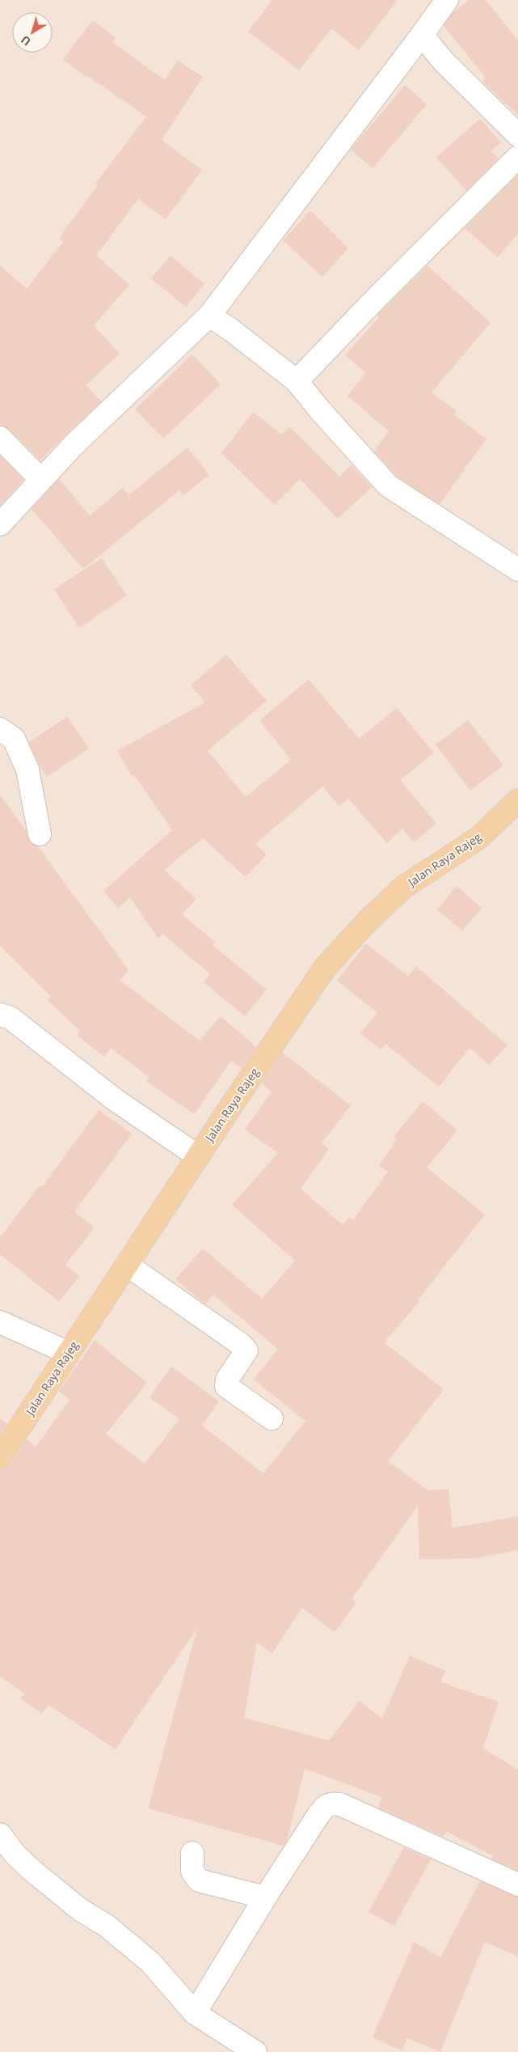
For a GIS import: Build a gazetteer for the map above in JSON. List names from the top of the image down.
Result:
{
  "streets": {
    "main road": ["Jalan Raya Rajeg"]
  },
  "north": "bottom left"
}
